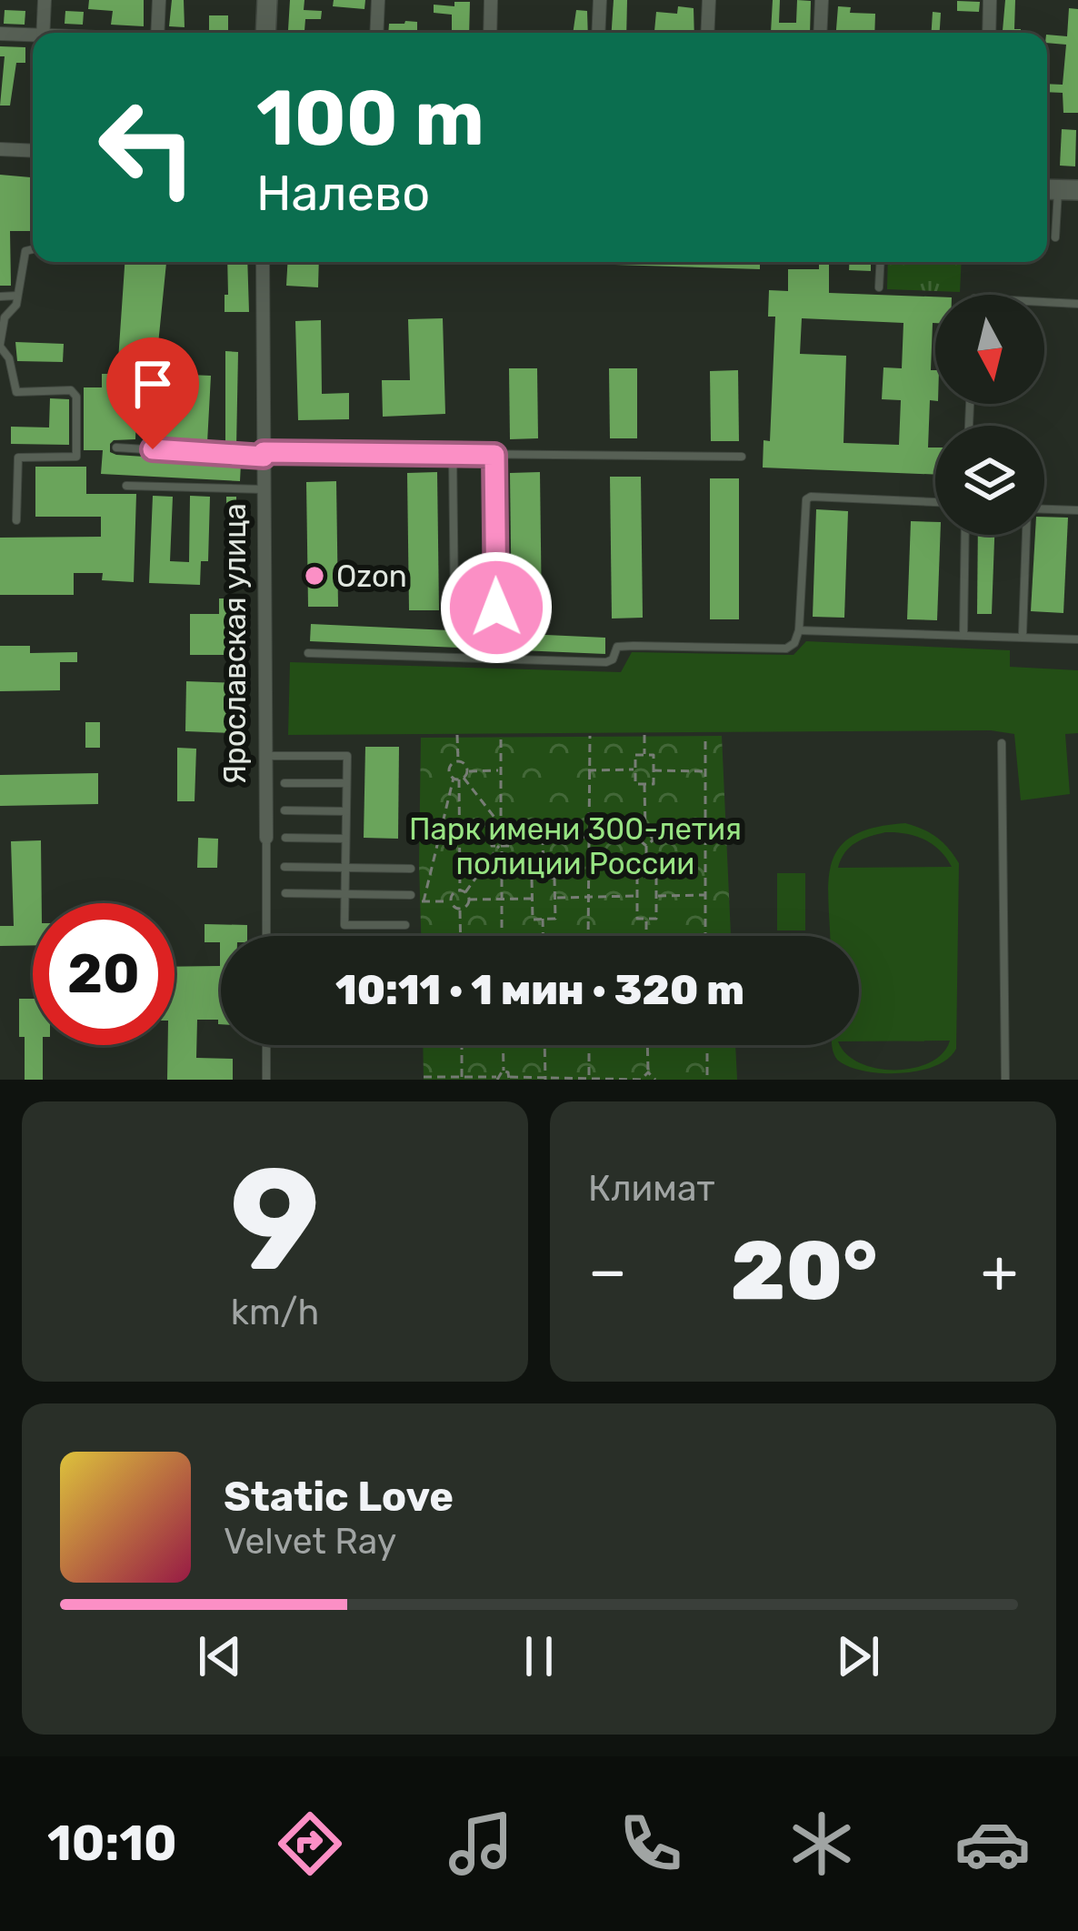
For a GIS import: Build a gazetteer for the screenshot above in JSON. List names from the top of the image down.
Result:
{
  "streets": {
    "street": ["Ярославская улица"]
  },
  "parks": ["Парк имени 300-летия полиции России"],
  "places": ["Ozon"],
  "north": "bottom",
  "page": {
    "turn": ["100 m", "Налево"],
    "limit": "20",
    "trip": "10:11 · 1 мин · 320 m",
    "tile": [
      ["9", "km/h"],
      "Климат"
    ],
    "heat": ["−", "20°", "+"],
    "song": ["Static Love", "Velvet Ray"],
    "tabs": "10:10"
  }
}
